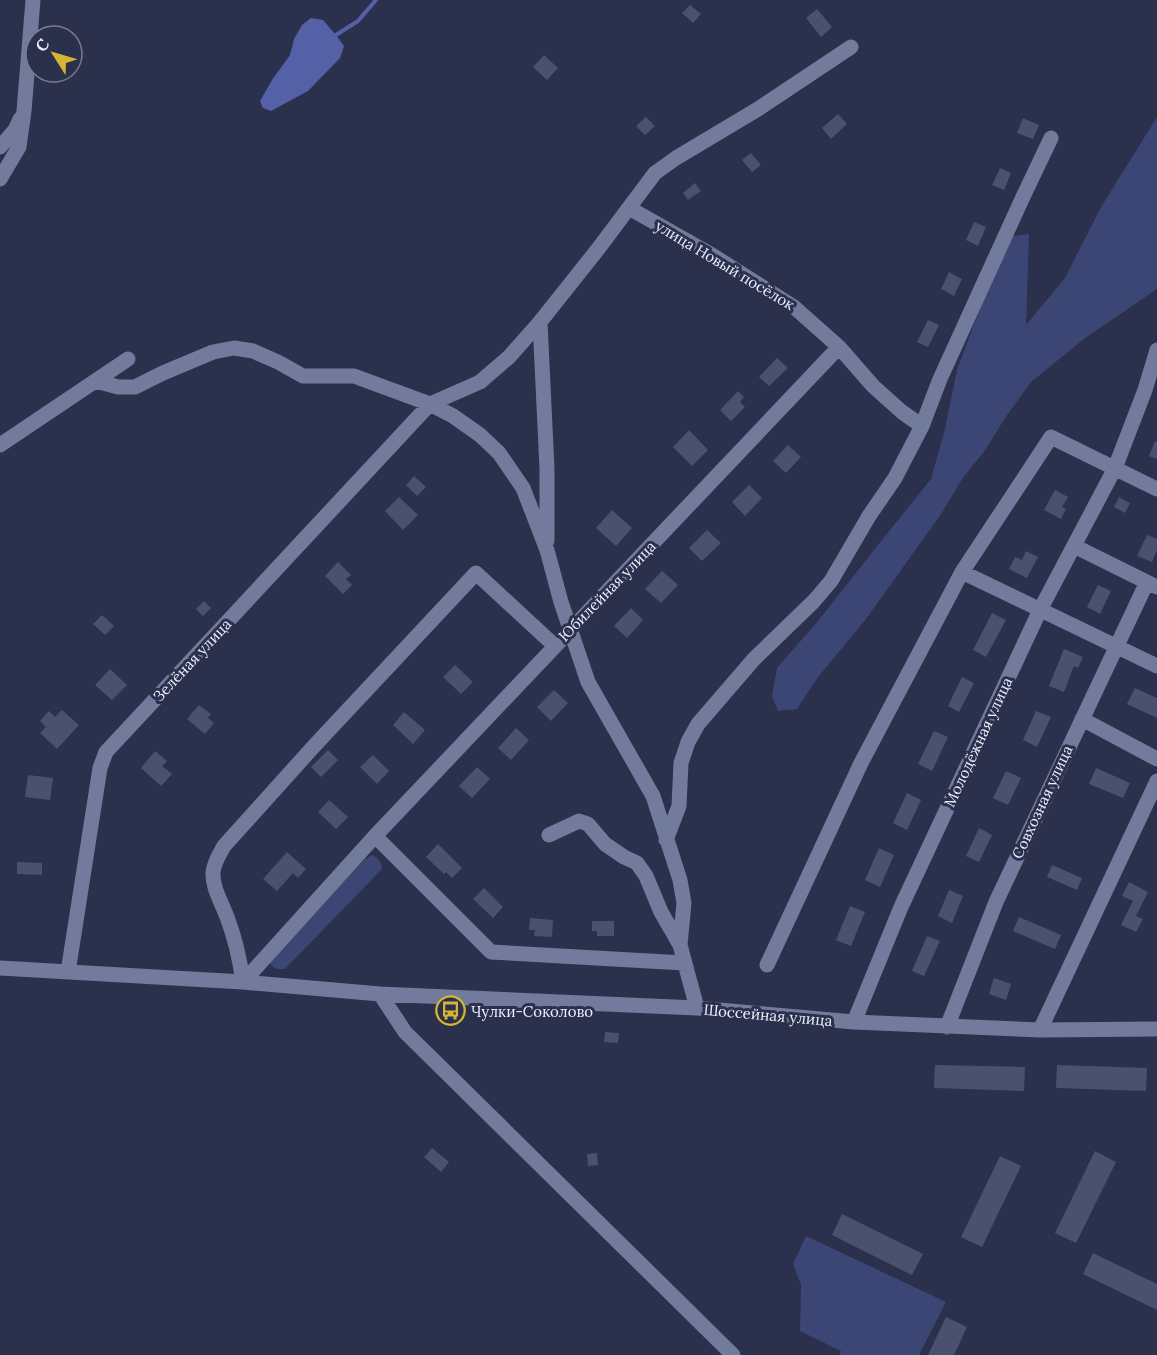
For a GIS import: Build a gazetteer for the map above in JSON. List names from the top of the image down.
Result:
{
  "streets": {
    "street": [
      "улица Новый посёлок",
      "Юбилейная улица",
      "Зелёная улица",
      "Молодёжная улица",
      "Совхозная улица",
      "Шоссейная улица"
    ]
  },
  "crossings": [
    ["улица Новый посёлок", "Юбилейная улица"],
    ["Юбилейная улица", "Шоссейная улица"],
    ["Зелёная улица", "Шоссейная улица"],
    ["Молодёжная улица", "Шоссейная улица"],
    ["Совхозная улица", "Шоссейная улица"]
  ],
  "places": {
    "bus stop": ["Чулки-Соколово"]
  },
  "north": "top left"
}
